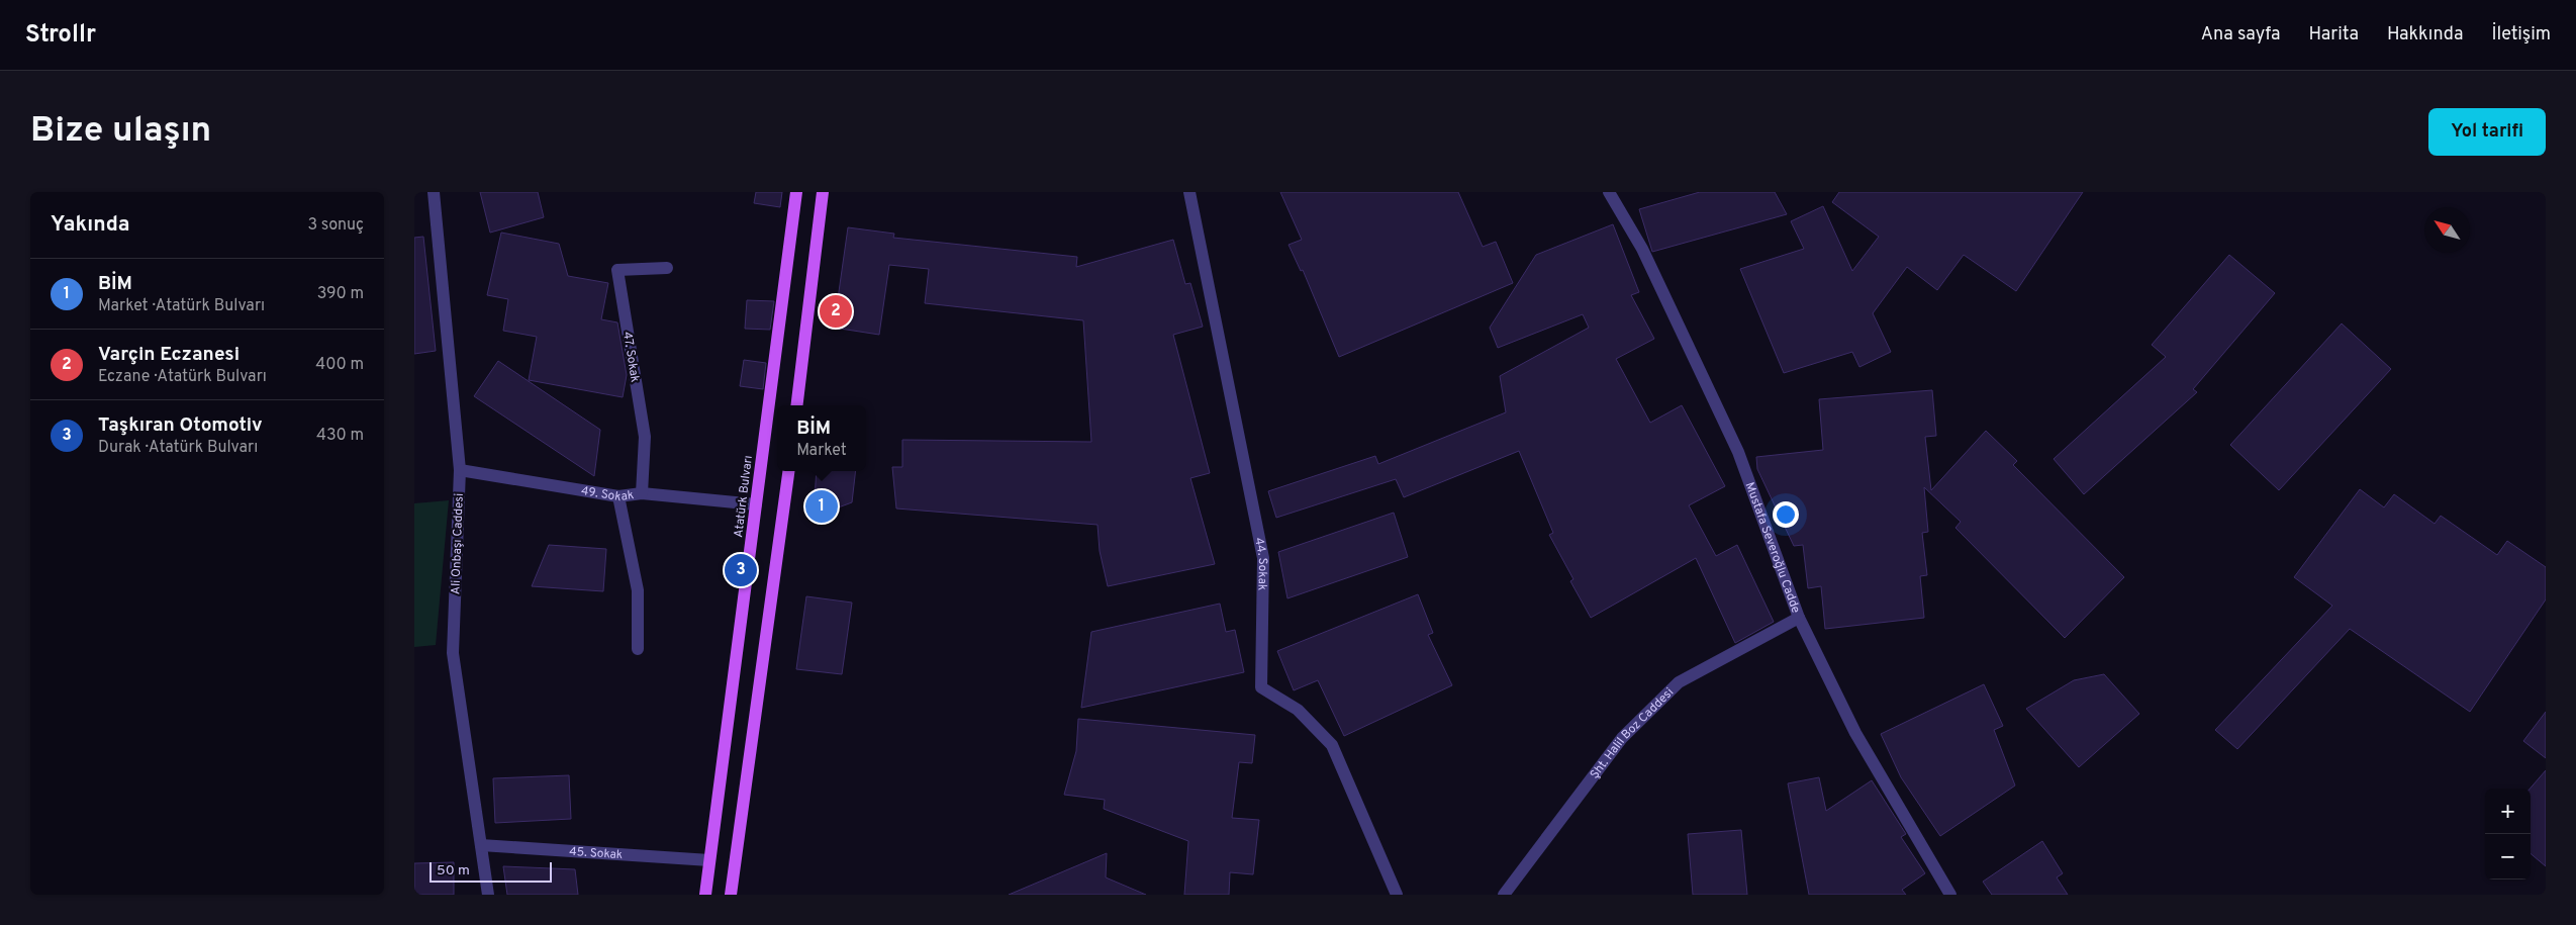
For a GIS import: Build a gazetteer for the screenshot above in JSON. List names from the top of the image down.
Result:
{
  "streets": {
    "main road": ["Atatürk Bulvarı"],
    "street": [
      "47. Sokak",
      "49. Sokak",
      "Ali Onbaşı Caddesi",
      "Mustafa Severoğlu Cadde",
      "44. Sokak",
      "Şht. Halil Boz Caddesi",
      "45. Sokak"
    ]
  },
  "crossings": [
    ["47. Sokak", "49. Sokak"],
    ["49. Sokak", "Atatürk Bulvarı"],
    ["49. Sokak", "Ali Onbaşı Caddesi"],
    ["Atatürk Bulvarı", "45. Sokak"],
    ["Ali Onbaşı Caddesi", "45. Sokak"],
    ["Mustafa Severoğlu Cadde", "Şht. Halil Boz Caddesi"]
  ],
  "scale_bar": "50 m",
  "north": "top left",
  "page": {
    "header": "Strollr",
    "nav": [
      "Ana sayfa",
      "Harita",
      "Hakkında",
      "İletişim"
    ],
    "buttons": "Yol tarifi",
    "title": "Bize ulaşın",
    "heading": ["Yakında", "3 sonuç"],
    "list": [
      {
        "mark": "1",
        "name": "BİM",
        "note": "Market · Atatürk Bulvarı",
        "value": "390 m"
      },
      {
        "mark": "2",
        "name": "Varçin Eczanesi",
        "note": "Eczane · Atatürk Bulvarı",
        "value": "400 m"
      },
      {
        "mark": "3",
        "name": "Taşkıran Otomotiv",
        "note": "Durak · Atatürk Bulvarı",
        "value": "430 m"
      }
    ],
    "pins": ["2", "1", "3"],
    "popup": ["BİM", "Market"],
    "map_buttons": ["+", "−"],
    "scale": "50 m"
  }
}
